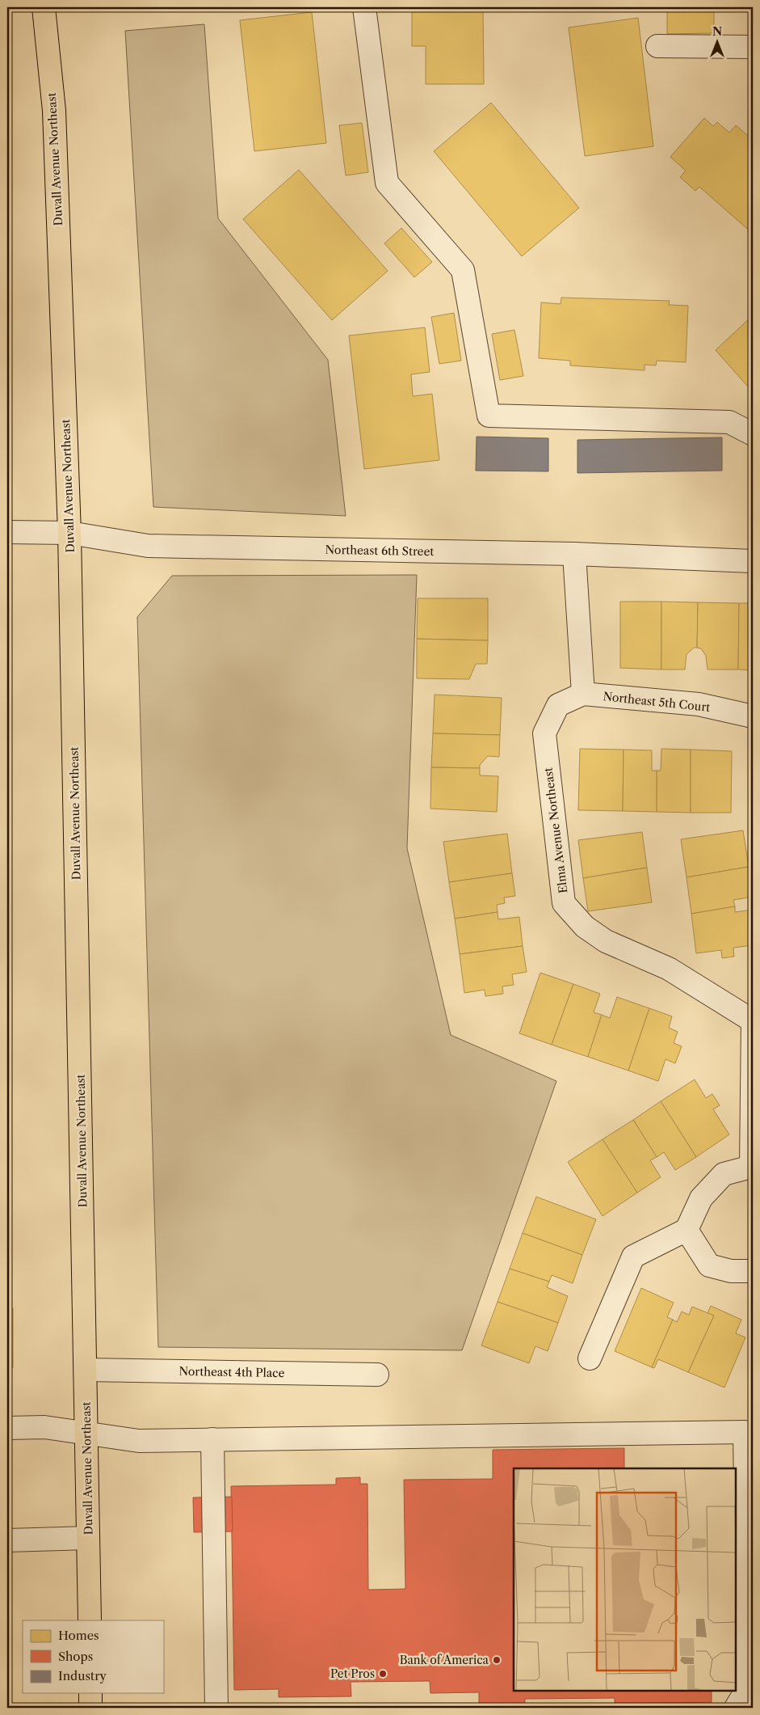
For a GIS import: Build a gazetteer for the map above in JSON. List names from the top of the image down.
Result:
{
  "streets": {
    "main road": ["Duvall Avenue Northeast"],
    "street": [
      "Northeast 6th Street",
      "Northeast 5th Court",
      "Elma Avenue Northeast",
      "Northeast 4th Place"
    ]
  },
  "crossings": [
    ["Duvall Avenue Northeast", "Northeast 6th Street"],
    ["Duvall Avenue Northeast", "Northeast 4th Place"],
    ["Northeast 5th Court", "Elma Avenue Northeast"]
  ],
  "places": ["Bank of America", "Pet Pros"],
  "legend": ["Homes", "Shops", "Industry"],
  "north": "top"
}
